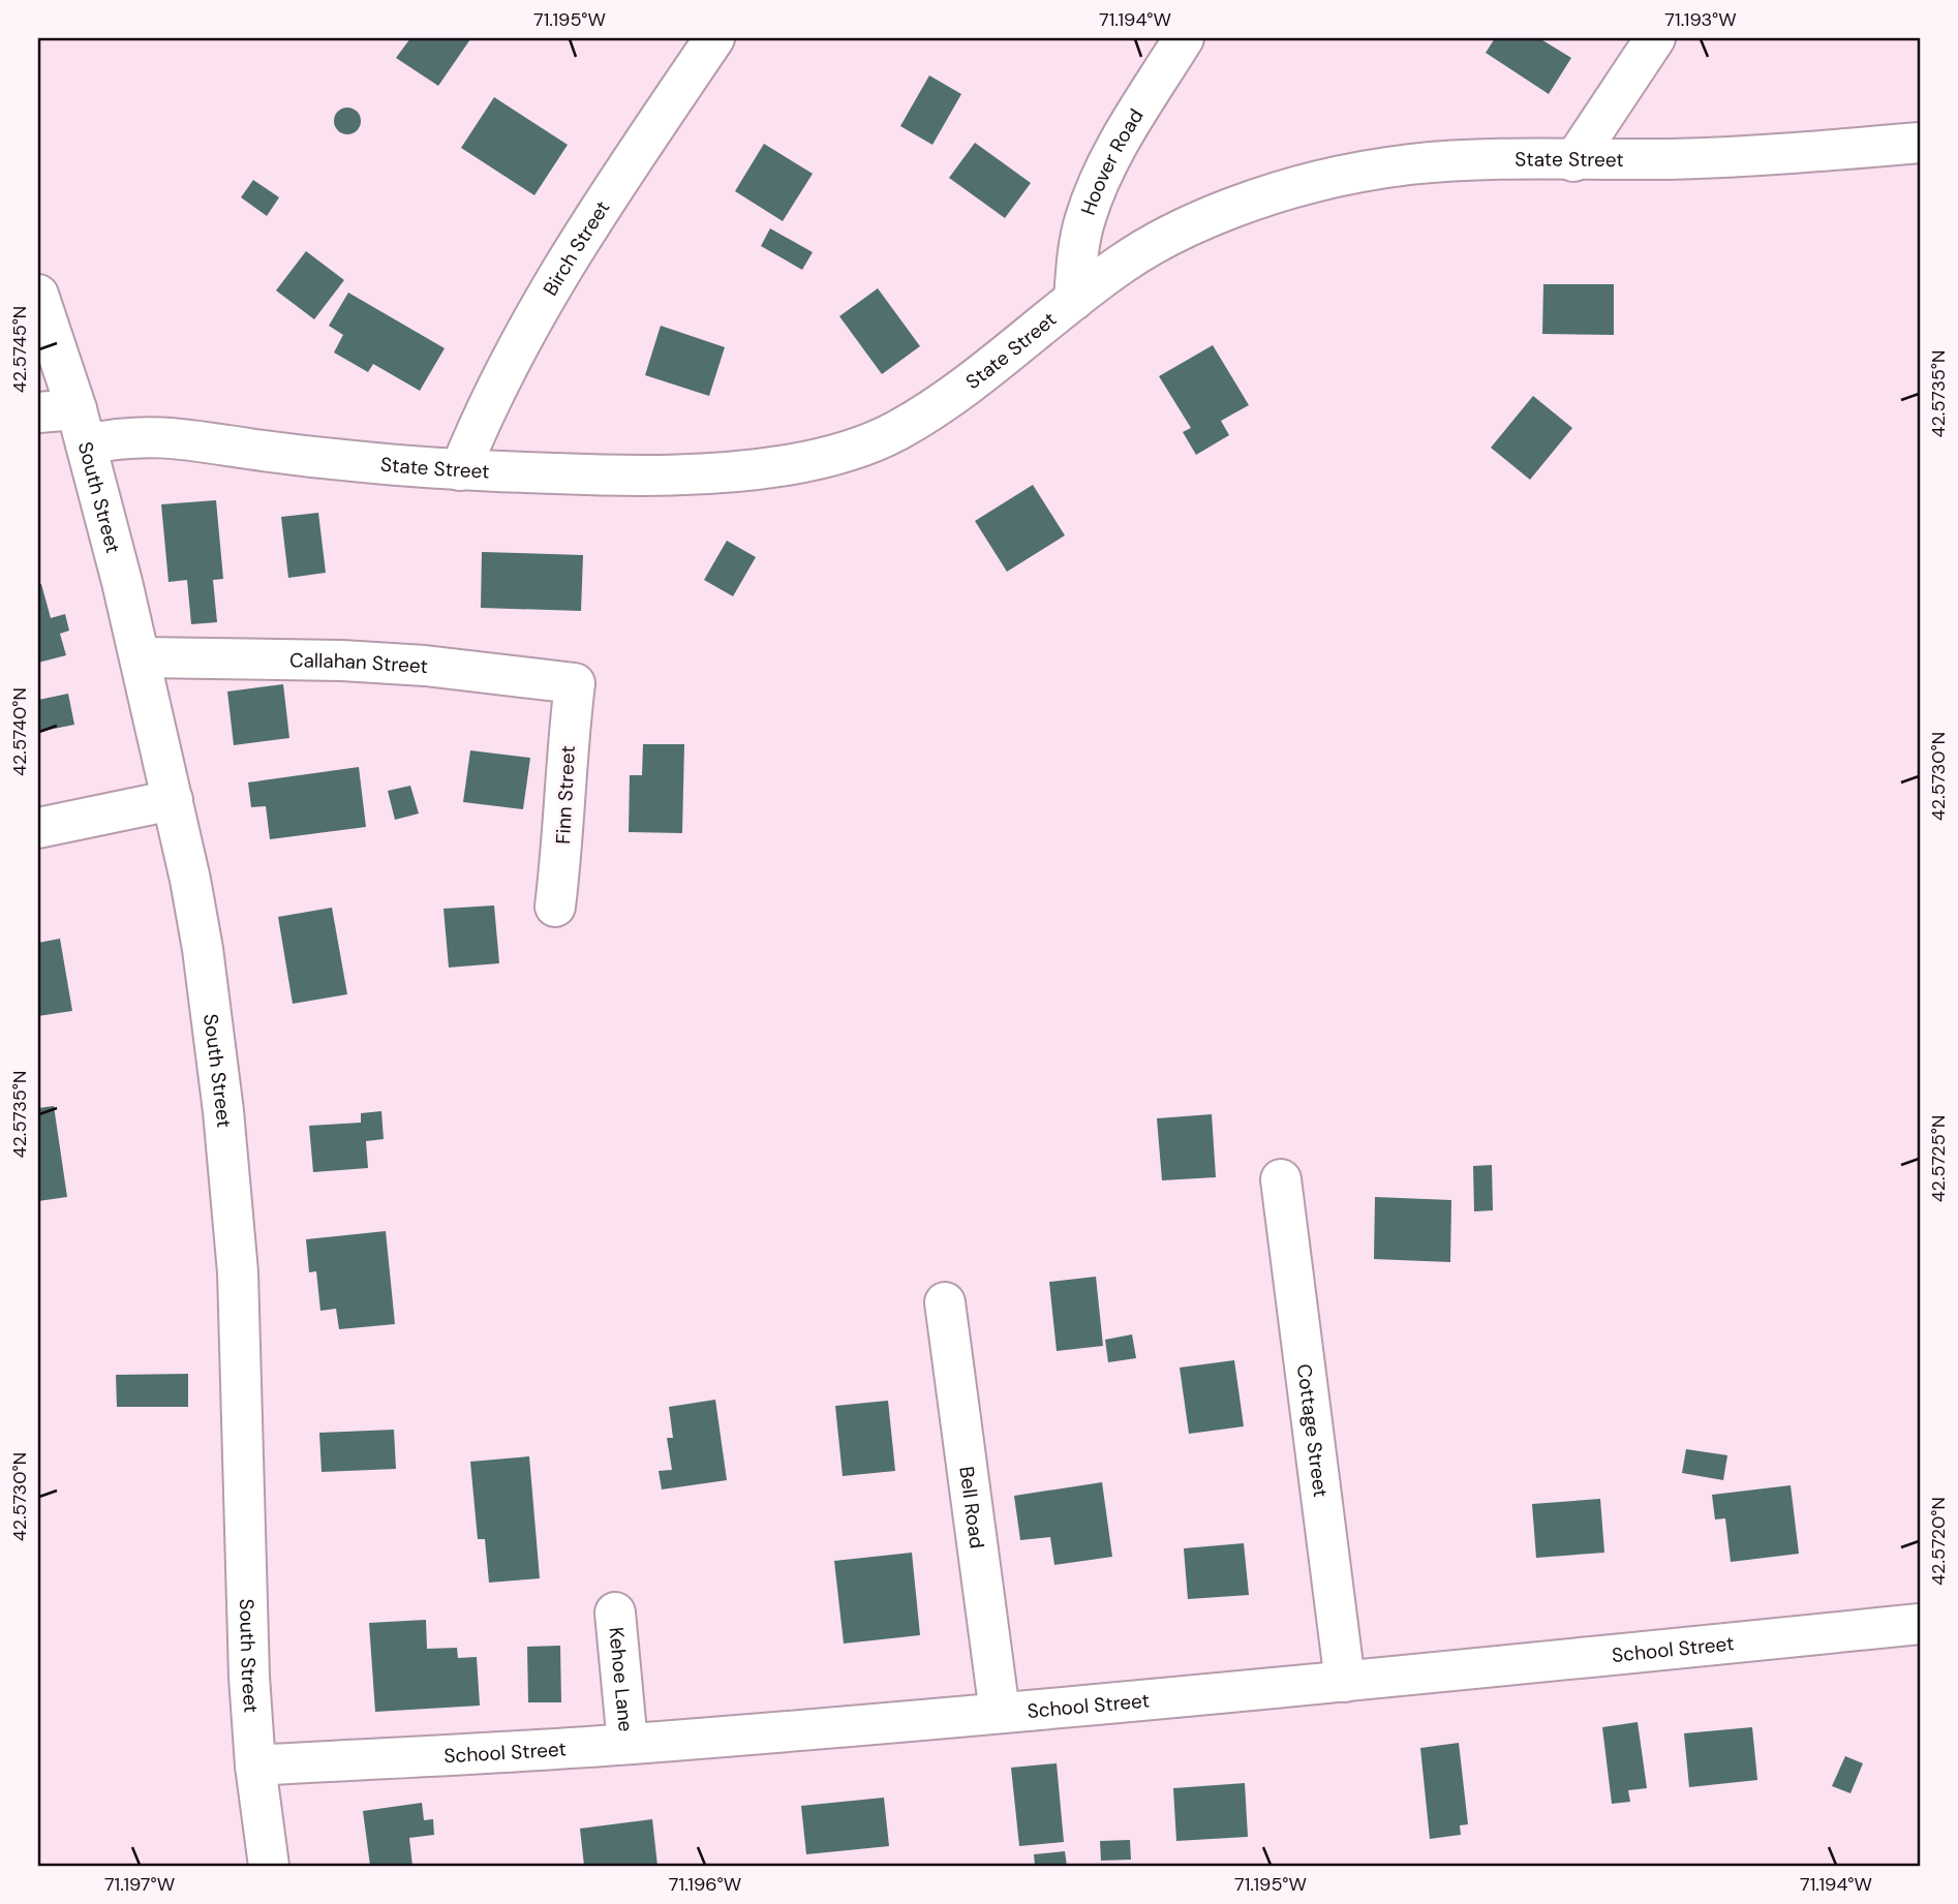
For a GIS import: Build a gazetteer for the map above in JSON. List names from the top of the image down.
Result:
{
  "streets": {
    "street": [
      "State Street",
      "Hoover Road",
      "Birch Street",
      "South Street",
      "Callahan Street",
      "Finn Street",
      "Cottage Street",
      "Bell Road",
      "School Street",
      "Kehoe Lane"
    ]
  },
  "crossings": [
    ["State Street", "Hoover Road"],
    ["State Street", "Birch Street"],
    ["State Street", "South Street"],
    ["South Street", "Callahan Street"],
    ["South Street", "School Street"],
    ["Callahan Street", "Finn Street"],
    ["Cottage Street", "School Street"],
    ["Bell Road", "School Street"],
    ["School Street", "Kehoe Lane"]
  ],
  "coordinates": [
    "71.195°W",
    "71.194°W",
    "71.193°W",
    "42.5745°N",
    "42.5735°N",
    "42.5740°N",
    "42.5730°N",
    "42.5725°N",
    "42.5720°N",
    "71.197°W",
    "71.196°W"
  ]
}
